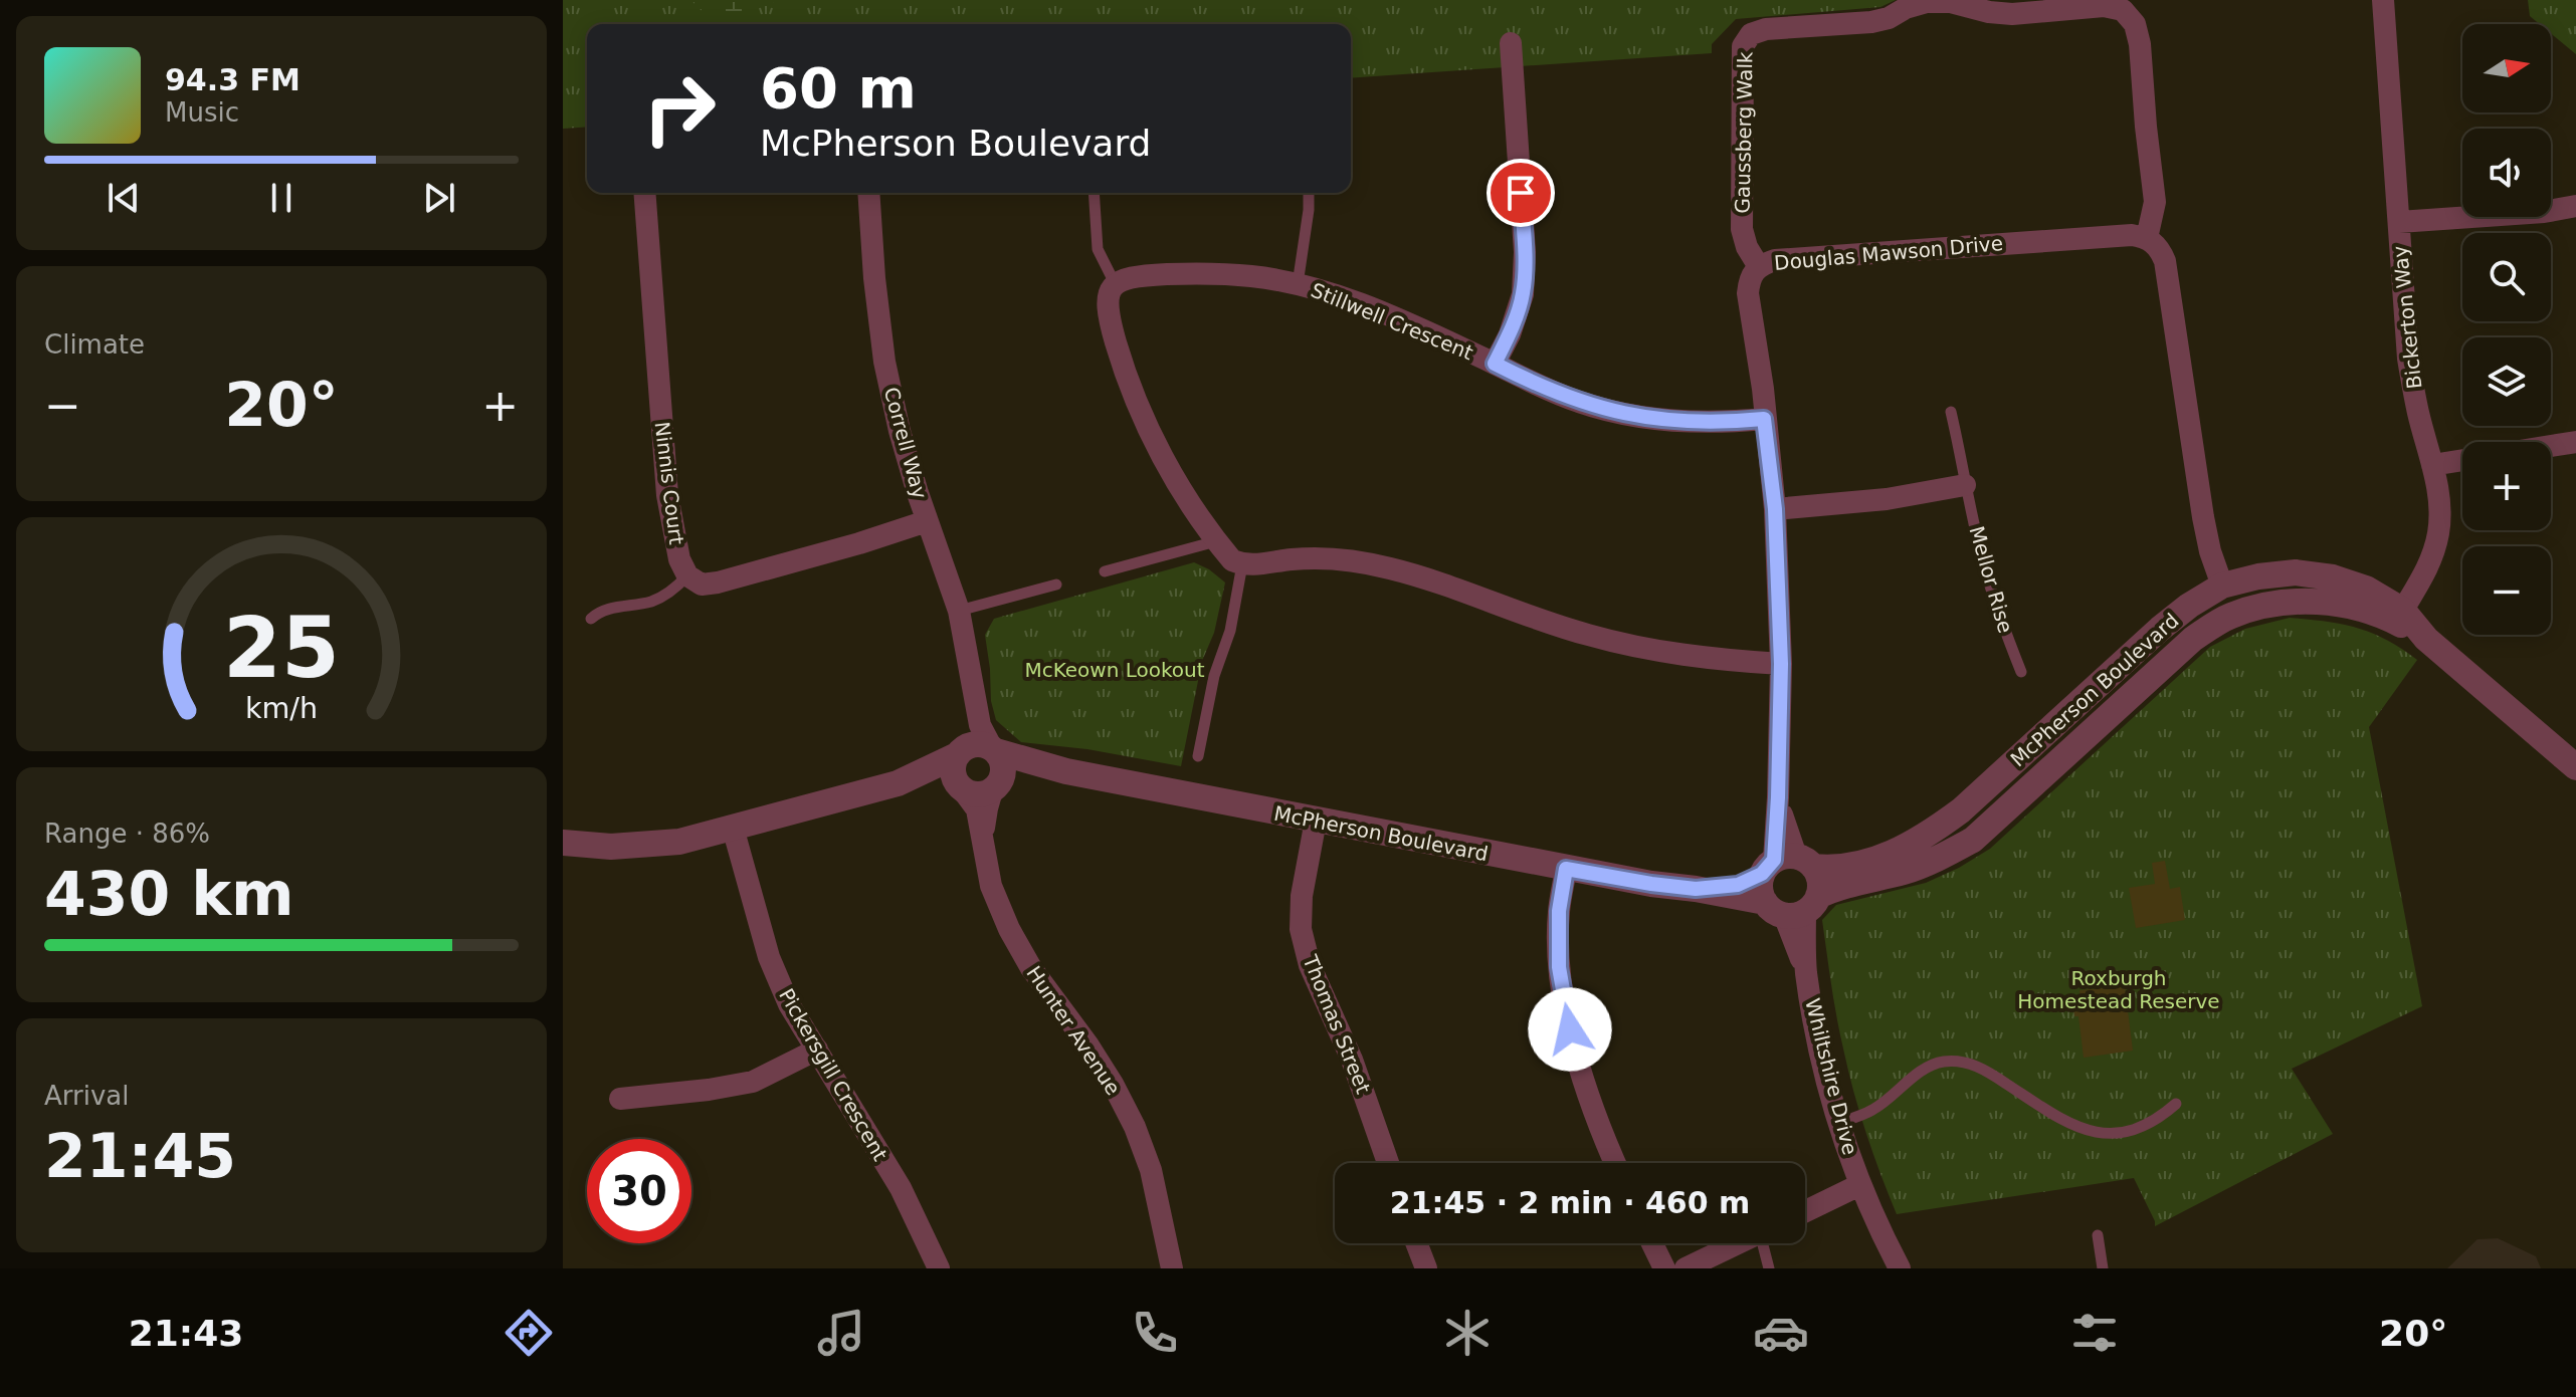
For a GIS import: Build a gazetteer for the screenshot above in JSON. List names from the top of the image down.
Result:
{
  "streets": {
    "street": [
      "Gaussberg Walk",
      "Douglas Mawson Drive",
      "Bickerton Way",
      "Stillwell Crescent",
      "Correll Way",
      "Ninnis Court",
      "McPherson Boulevard",
      "Thomas Street",
      "Hunter Avenue",
      "Pickersgill Crescent",
      "Whiltshire Drive"
    ],
    "lane": ["Mellor Rise"]
  },
  "crossings": [
    ["Gaussberg Walk", "Douglas Mawson Drive"],
    ["Douglas Mawson Drive", "Stillwell Crescent"],
    ["Douglas Mawson Drive", "McPherson Boulevard"],
    ["Bickerton Way", "McPherson Boulevard"],
    ["Correll Way", "McPherson Boulevard"],
    ["Correll Way", "Hunter Avenue"],
    ["McPherson Boulevard", "Thomas Street"],
    ["McPherson Boulevard", "Hunter Avenue"],
    ["McPherson Boulevard", "Whiltshire Drive"]
  ],
  "parks": ["McKeown Lookout", "Roxburgh Homestead Reserve"],
  "north": "right",
  "page": {
    "map_buttons": ["+", "−"],
    "turn": ["60 m", "McPherson Boulevard"],
    "song": ["94.3 FM", "Music"],
    "tile": [
      "Climate",
      ["Range · 86%", "430 km"],
      ["Arrival", "21:45"]
    ],
    "heat": ["−", "20°", "+"],
    "limit": "30",
    "trip": "21:45 · 2 min · 460 m",
    "tabs": ["21:43", "20°"],
    "gauge": ["25", "km/h"]
  }
}
